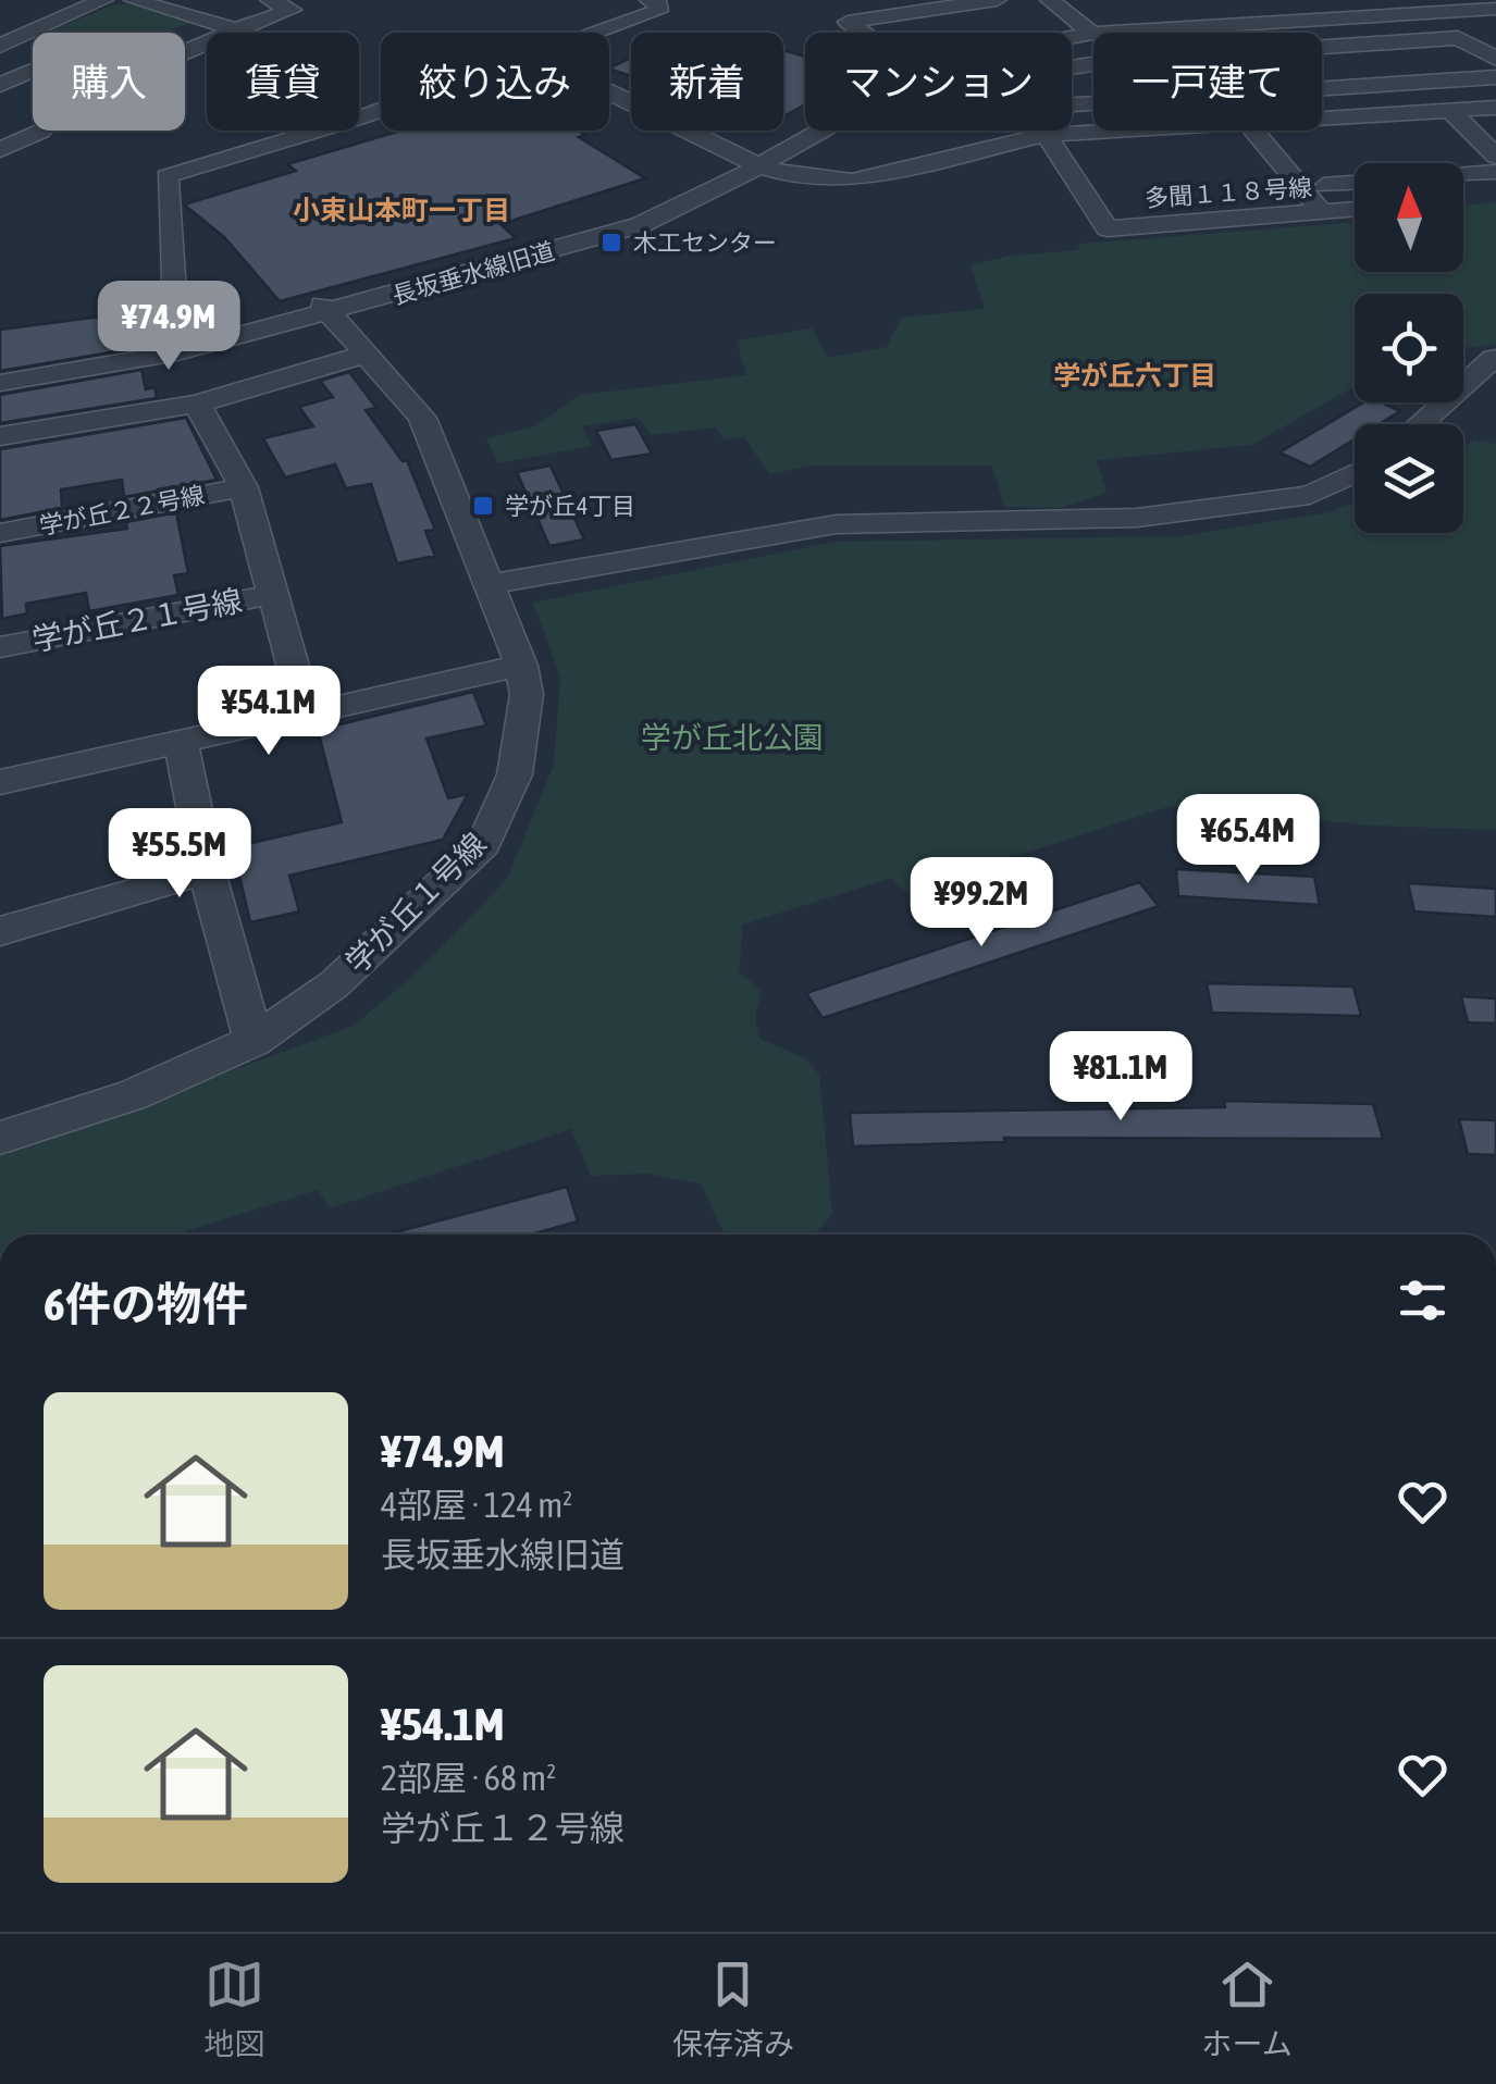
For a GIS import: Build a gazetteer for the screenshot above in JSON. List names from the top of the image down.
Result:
{
  "streets": {
    "street": [
      "多聞１１８号線",
      "長坂垂水線旧道",
      "学が丘２２号線",
      "学が丘２１号線",
      "学が丘１号線"
    ]
  },
  "crossings": [
    ["長坂垂水線旧道", "学が丘１号線"]
  ],
  "districts": ["小束山本町一丁目", "学が丘六丁目"],
  "parks": ["学が丘北公園"],
  "places": {
    "transit": ["木工センター", "学が丘4丁目"]
  },
  "north": "top",
  "page": {
    "chip": [
      "購入",
      "賃貸",
      "絞り込み",
      "新着",
      "マンション",
      "一戸建て"
    ],
    "price": [
      "¥74.9M",
      "¥54.1M",
      "¥65.4M",
      "¥55.5M",
      "¥99.2M",
      "¥81.1M"
    ],
    "heading": "6件の物件",
    "list": [
      {
        "name": "¥74.9M",
        "note": "4部屋 · 124 m² · 長坂垂水線旧道"
      },
      {
        "name": "¥54.1M",
        "note": "2部屋 · 68 m² · 学が丘１２号線"
      }
    ],
    "tabs": ["地図", "保存済み", "ホーム"]
  }
}
